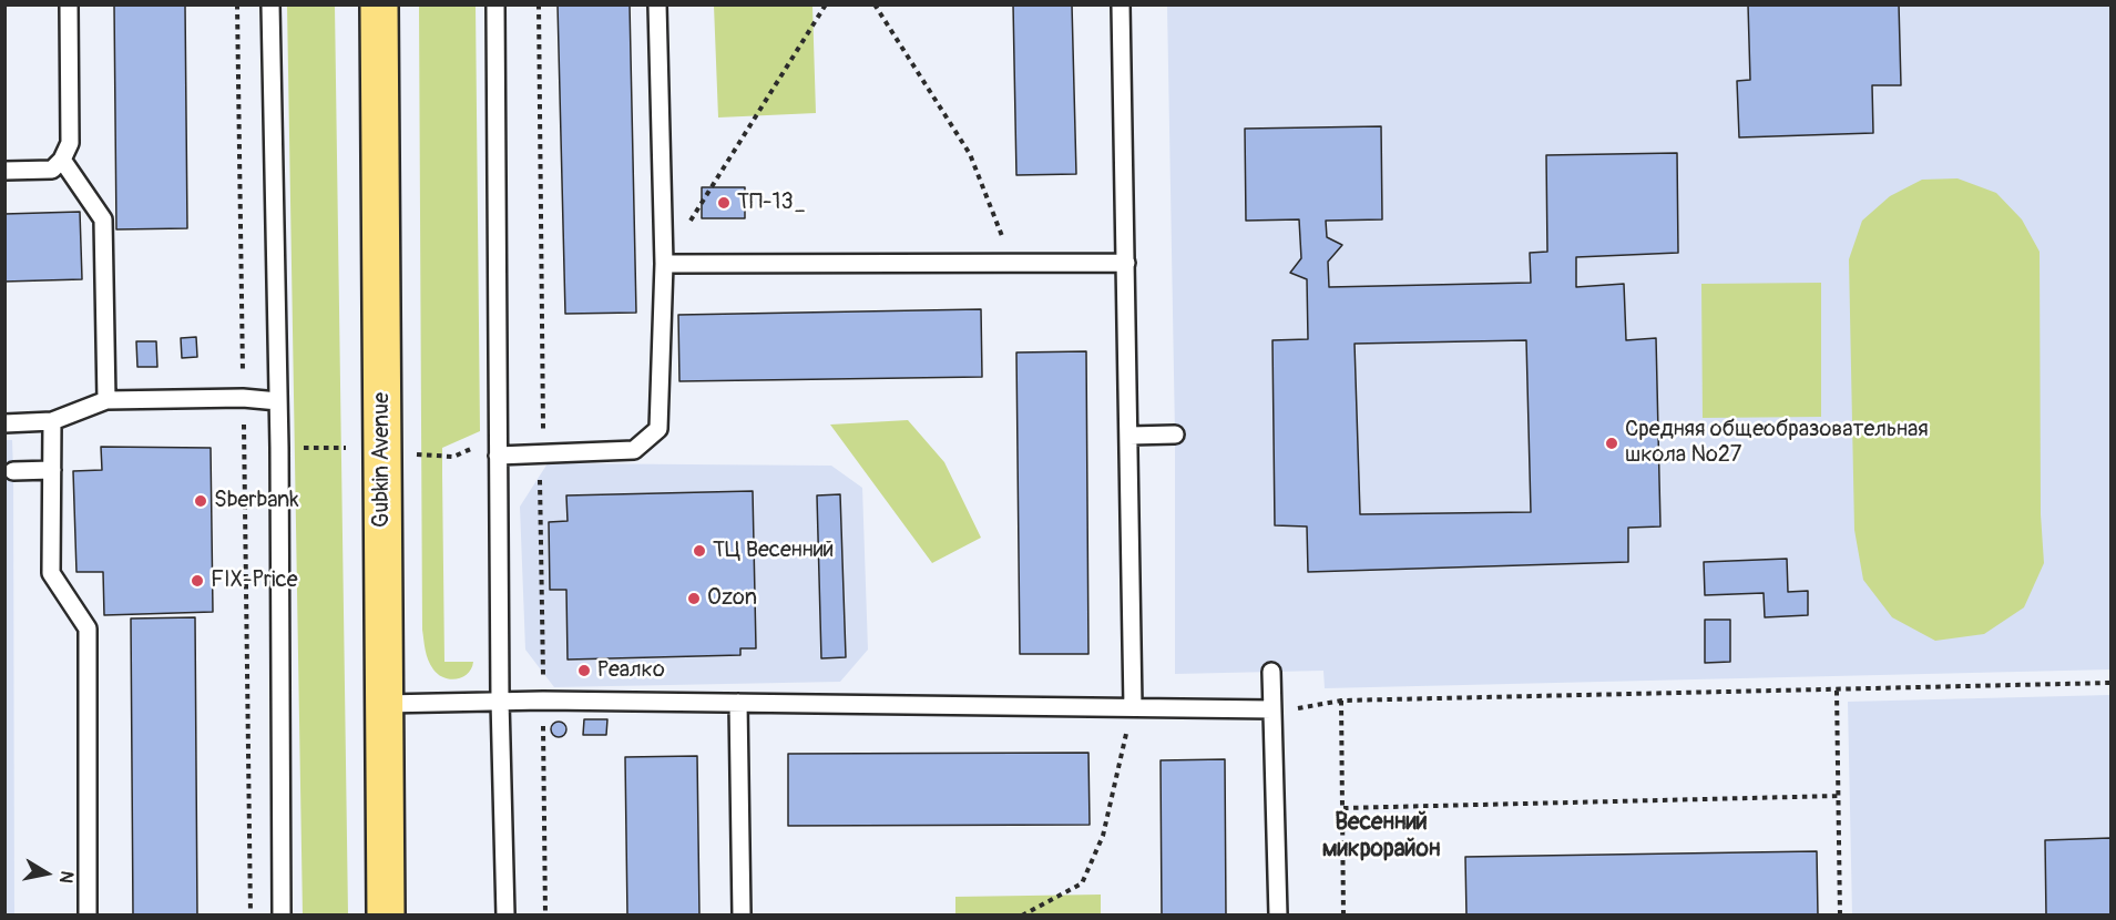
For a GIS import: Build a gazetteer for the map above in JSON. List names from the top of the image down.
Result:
{
  "streets": {
    "main road": ["Gubkin Avenue"]
  },
  "districts": ["Весенний микрорайон"],
  "places": [
    "ТП-13_",
    "Средняя общеобразовательная школа №27",
    "Sberbank",
    "ТЦ Весенний",
    "FIX-Price",
    "Ozon",
    "Реалко"
  ],
  "north": "right"
}
